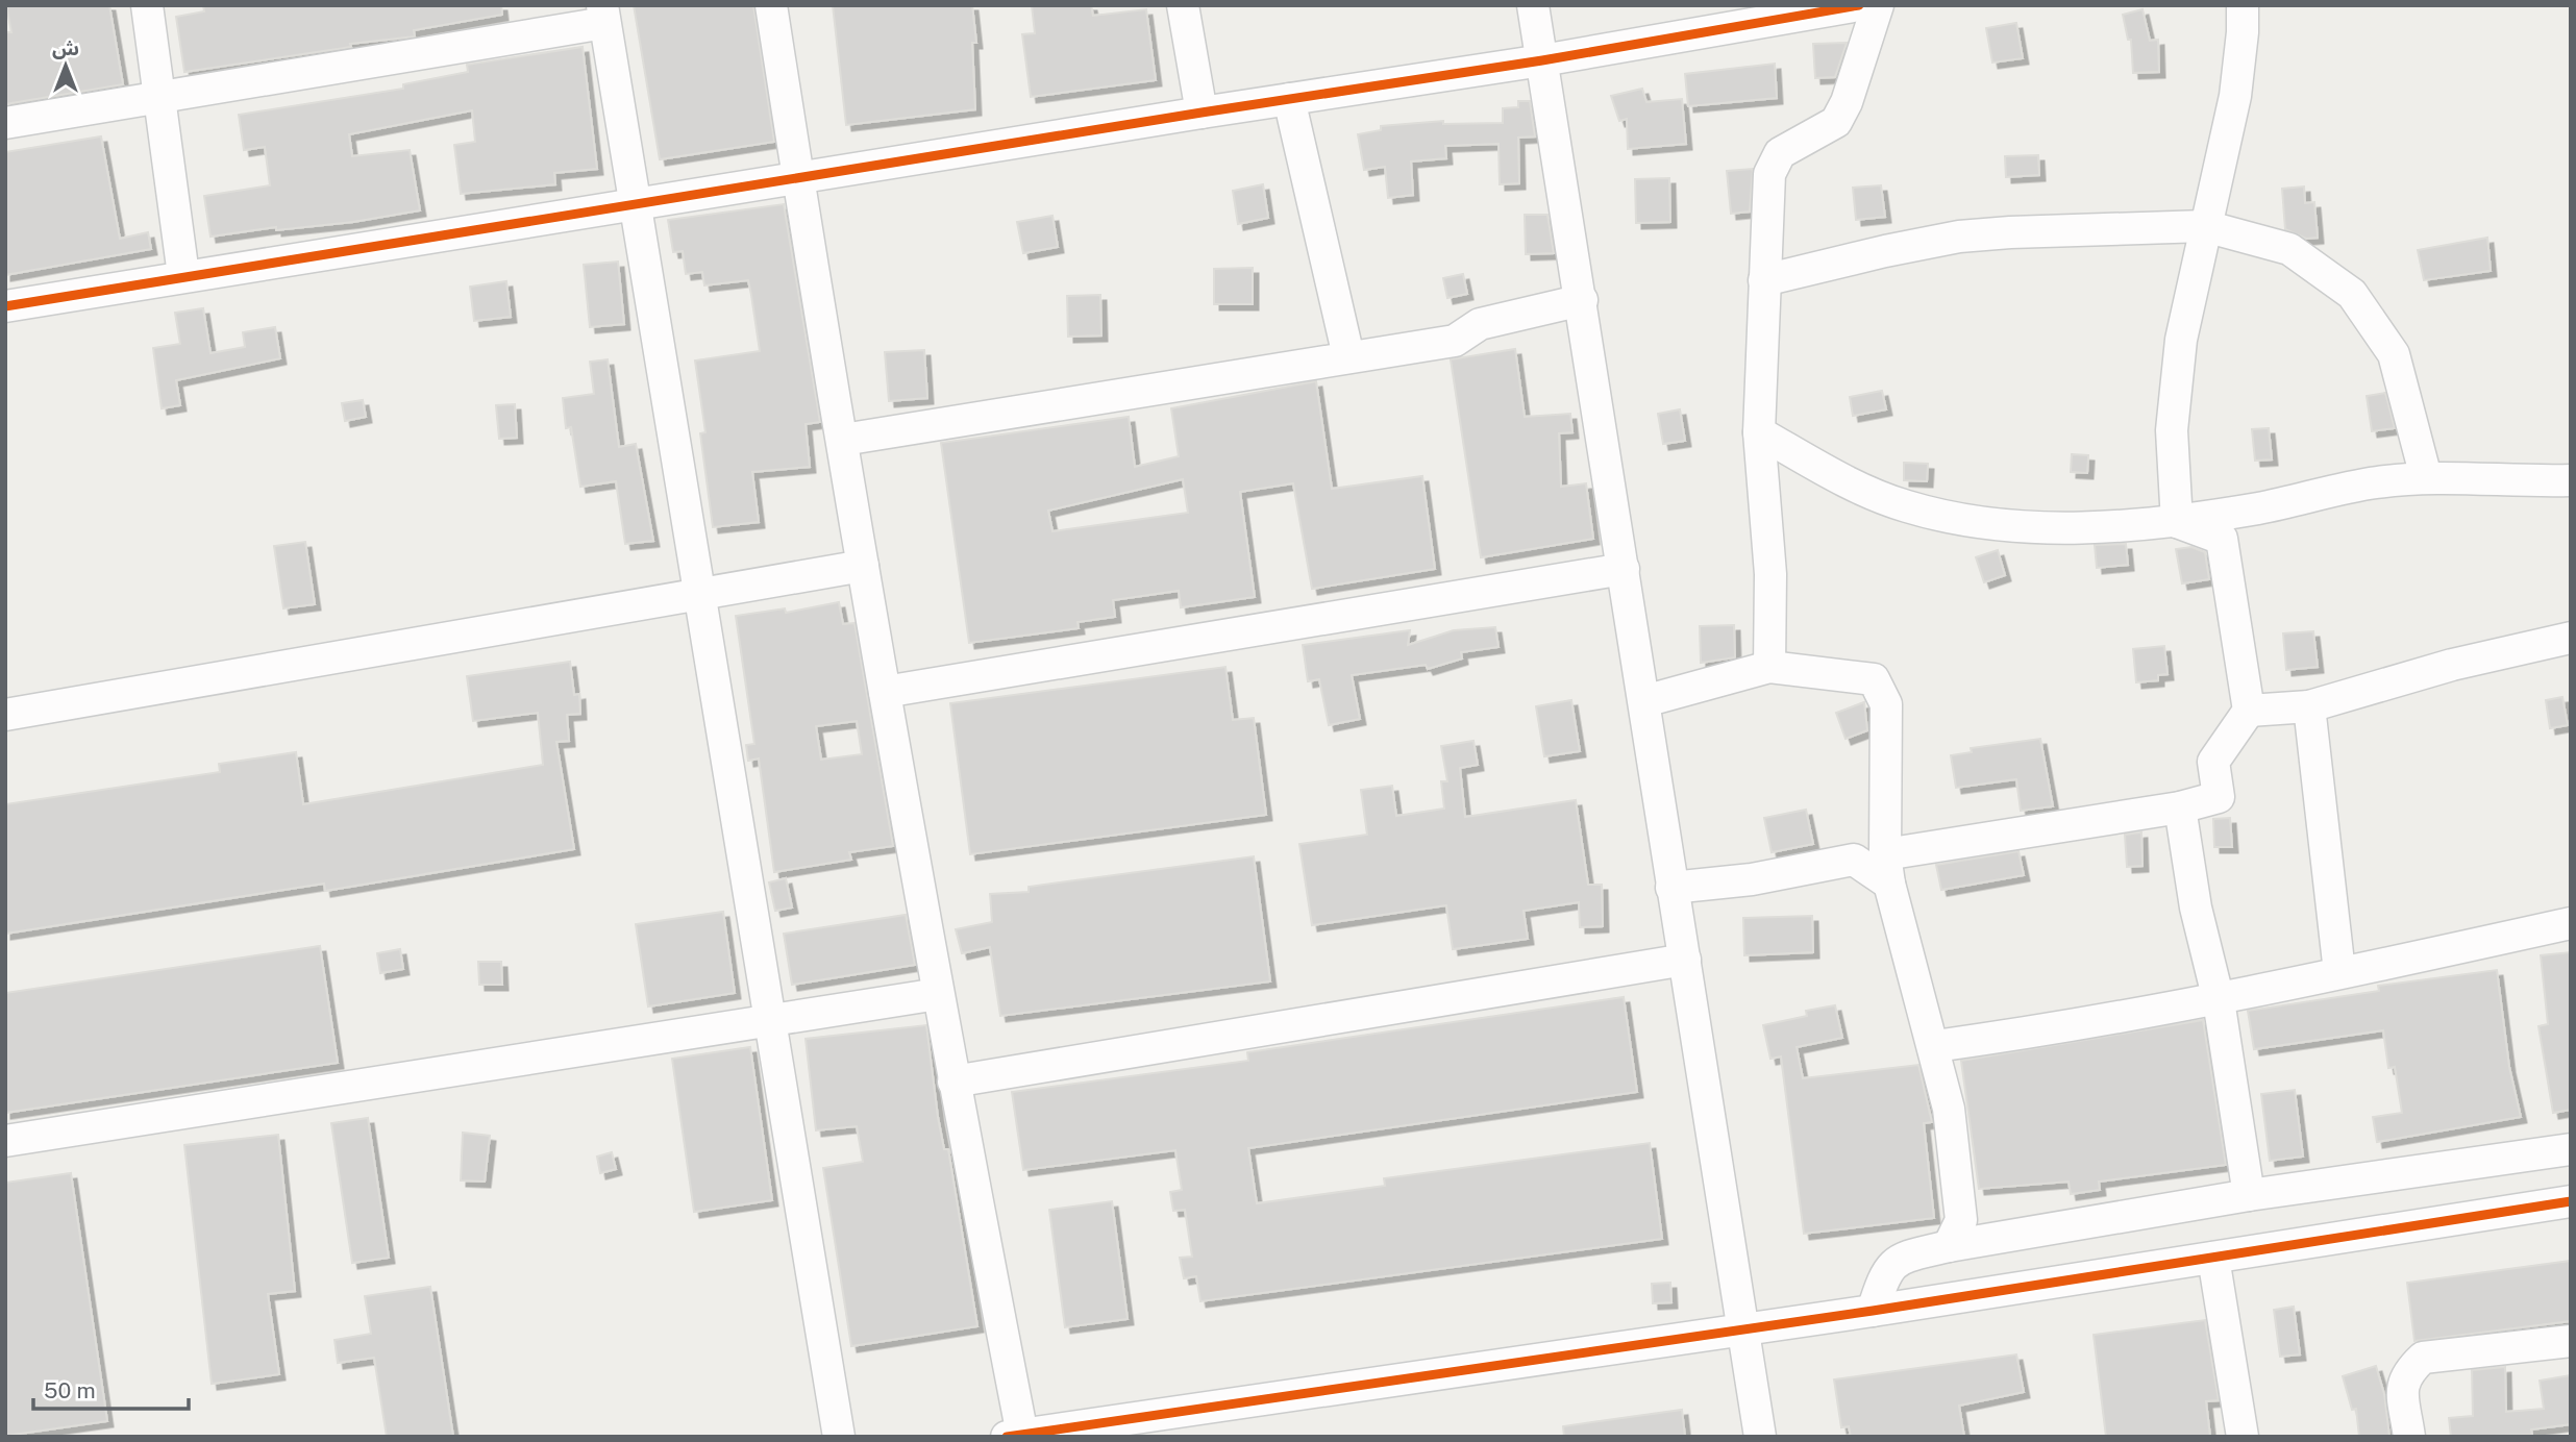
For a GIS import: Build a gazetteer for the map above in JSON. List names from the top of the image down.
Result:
{
  "scale_bar": "50 m",
  "north": "top"
}
